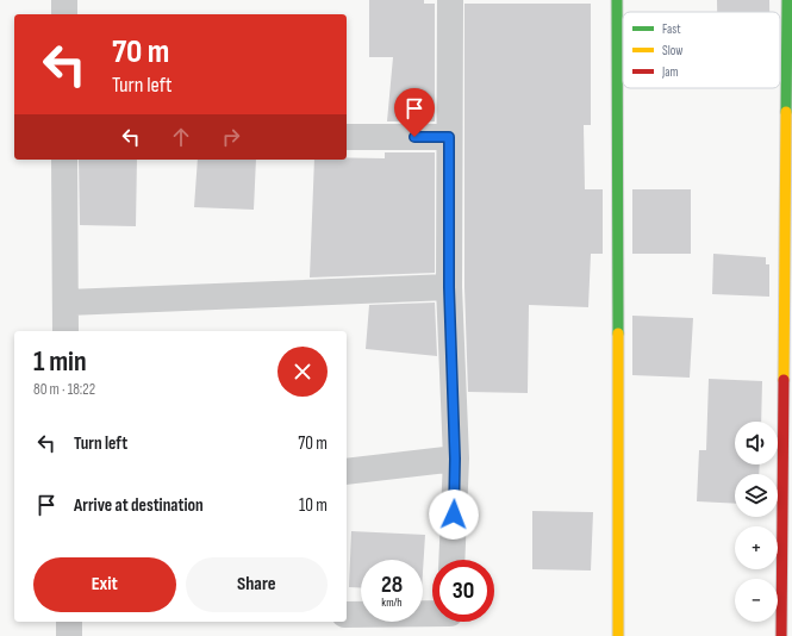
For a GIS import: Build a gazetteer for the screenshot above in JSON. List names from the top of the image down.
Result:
{
  "legend": ["Fast", "Slow", "Jam"],
  "page": {
    "turn": ["70 m", "Turn left"],
    "heading": ["1 min", "80 m · 18:22"],
    "list": [
      {
        "name": "Turn left",
        "value": "70 m"
      },
      {
        "name": "Arrive at destination",
        "value": "10 m"
      }
    ],
    "map_buttons": ["+", "−"],
    "buttons": ["Exit", "Share"],
    "speed": "28 km/h",
    "limit": "30"
  }
}
